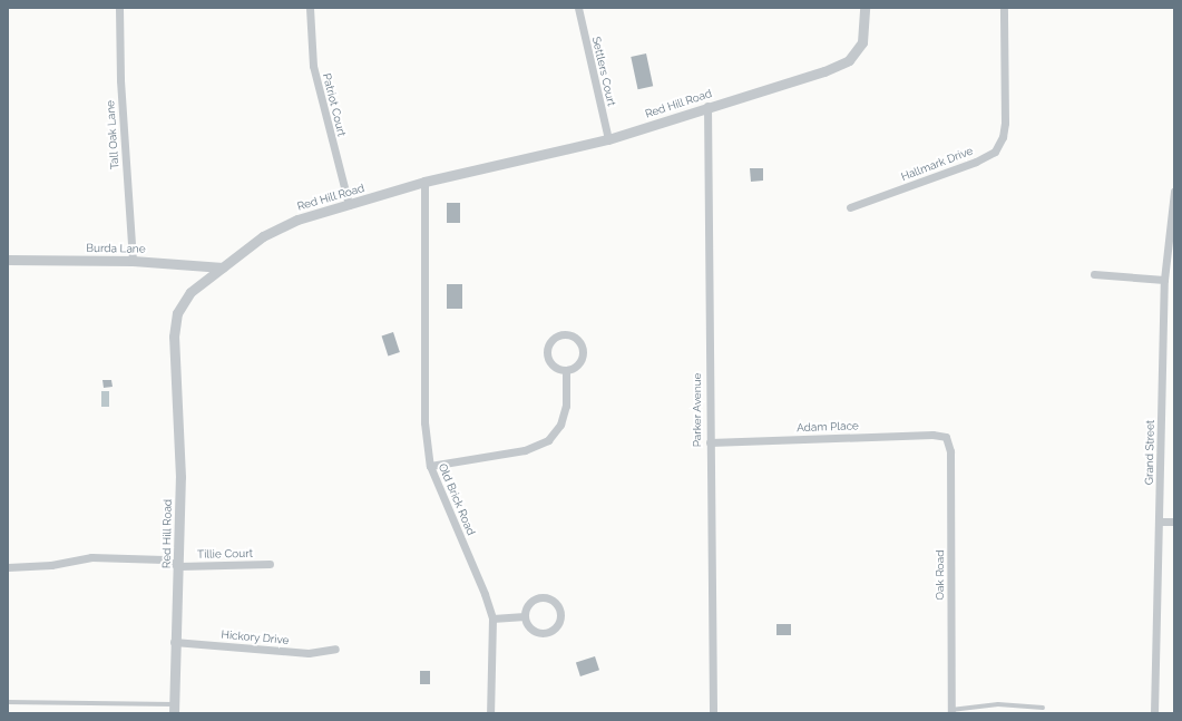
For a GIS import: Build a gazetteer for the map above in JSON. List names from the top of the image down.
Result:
{
  "streets": {
    "street": [
      "Settlers Court",
      "Red Hill Road",
      "Patriot Court",
      "Tall Oak Lane",
      "Hallmark Drive",
      "Burda Lane",
      "Parker Avenue",
      "Adam Place",
      "Grand Street",
      "Old Brick Road",
      "Tillie Court",
      "Oak Road",
      "Hickory Drive"
    ]
  },
  "crossings": [
    ["Settlers Court", "Red Hill Road"],
    ["Red Hill Road", "Patriot Court"],
    ["Red Hill Road", "Burda Lane"],
    ["Red Hill Road", "Parker Avenue"],
    ["Red Hill Road", "Old Brick Road"],
    ["Red Hill Road", "Tillie Court"],
    ["Red Hill Road", "Hickory Drive"],
    ["Tall Oak Lane", "Burda Lane"],
    ["Parker Avenue", "Adam Place"],
    ["Adam Place", "Oak Road"]
  ]
}
